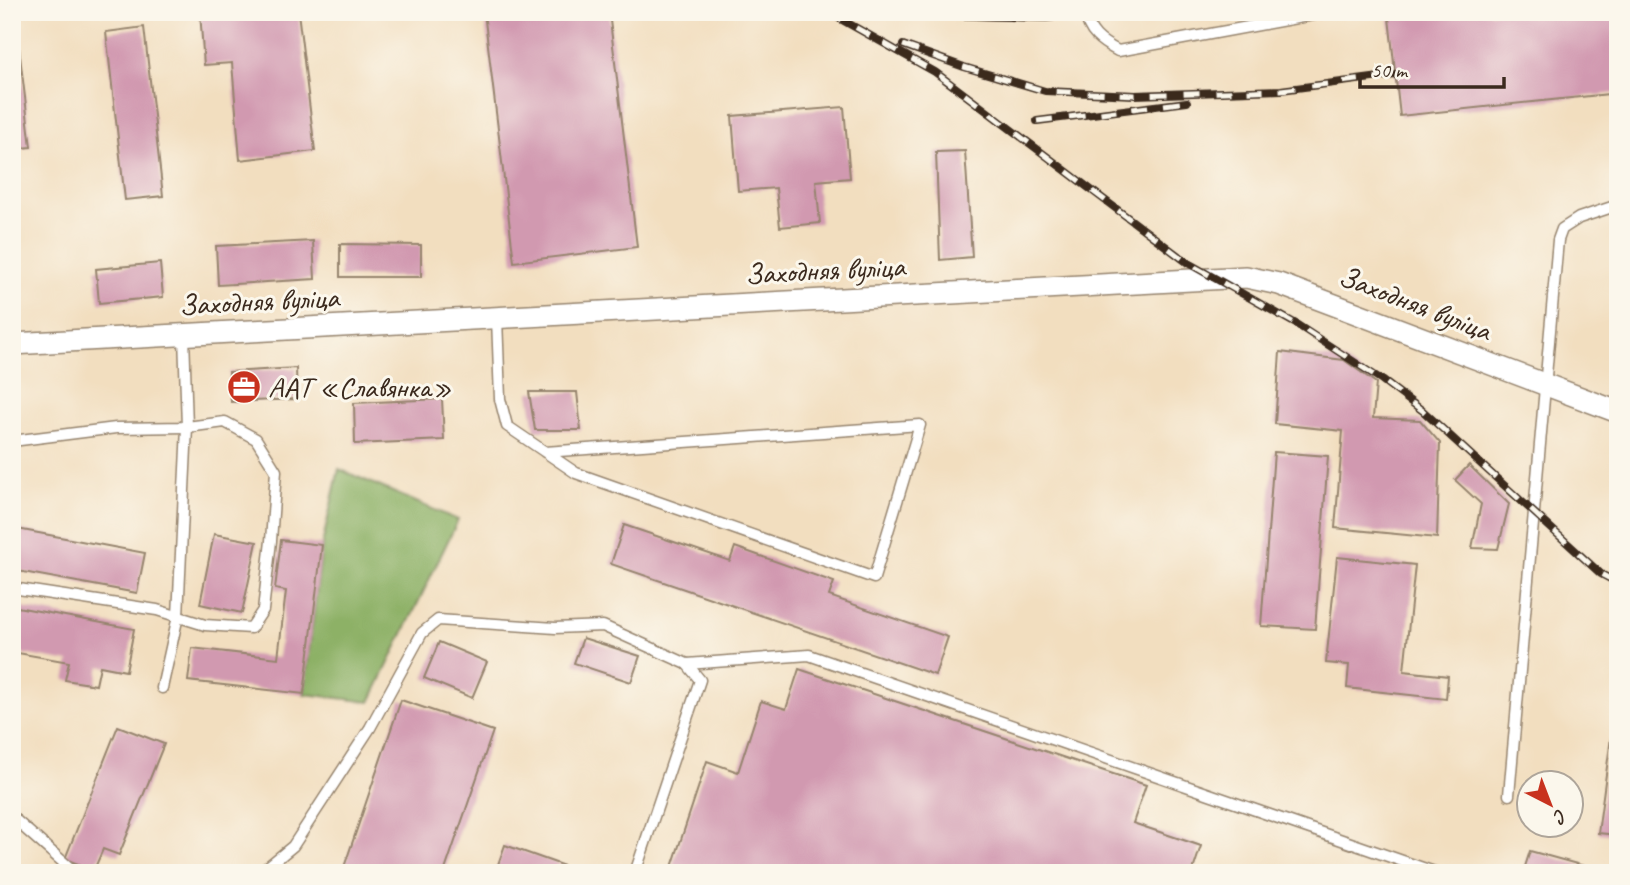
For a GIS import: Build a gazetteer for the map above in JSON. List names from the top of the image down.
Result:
{
  "streets": {
    "street": ["Заходняя вуліца"]
  },
  "places": {
    "office": ["ААТ «Славянка»"]
  },
  "scale_bar": "50 m",
  "north": "bottom right"
}
